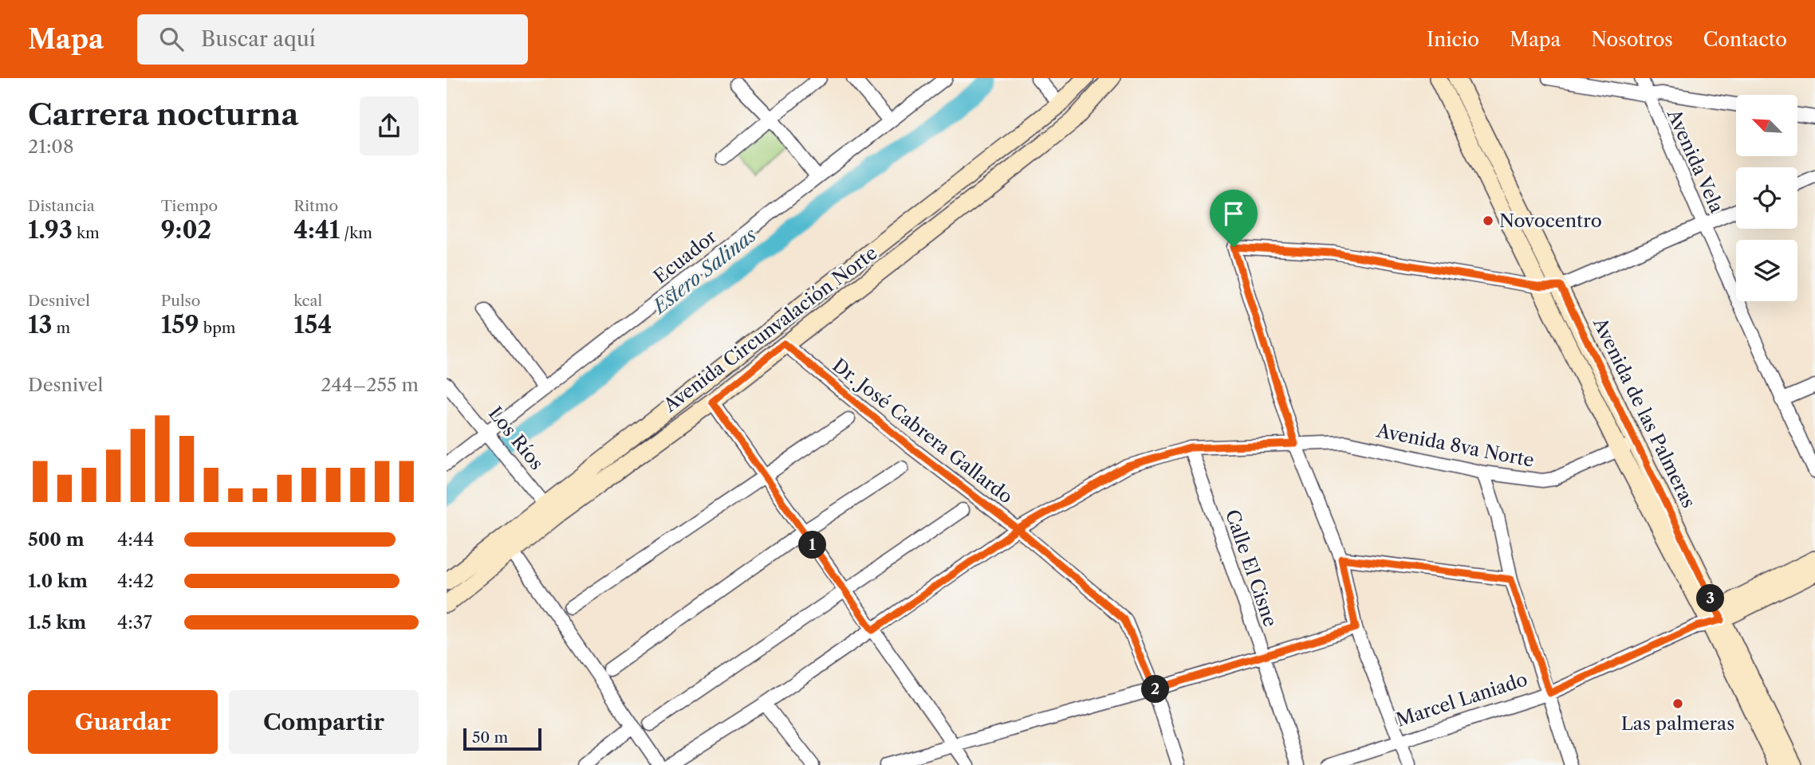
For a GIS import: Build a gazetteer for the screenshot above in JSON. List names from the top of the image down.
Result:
{
  "streets": {
    "main road": ["Avenida Circunvalación Norte", "Avenida de las Palmeras", "Marcel Laniado"],
    "street": [
      "Avenida Vela",
      "Ecuador",
      "Dr. José Cabrera Gallardo",
      "Los Ríos",
      "Avenida 8va Norte",
      "Calle El Cisne"
    ]
  },
  "crossings": [
    ["Ecuador", "Los Ríos"],
    ["Avenida Circunvalación Norte", "Dr. José Cabrera Gallardo"],
    ["Avenida Circunvalación Norte", "Los Ríos"],
    ["Avenida de las Palmeras", "Avenida 8va Norte"],
    ["Avenida de las Palmeras", "Marcel Laniado"],
    ["Dr. José Cabrera Gallardo", "Avenida 8va Norte"],
    ["Avenida 8va Norte", "Calle El Cisne"]
  ],
  "water": ["Estero Salinas"],
  "places": ["Novocentro", "Las palmeras"],
  "scale_bar": "50 m",
  "north": "top left",
  "page": {
    "header": "Mapa",
    "search": "Buscar aquí",
    "nav": [
      "Inicio",
      "Mapa",
      "Nosotros",
      "Contacto"
    ],
    "heading": ["Carrera nocturna", "21:08"],
    "stats": [
      ["Distancia", "1.93 km"],
      ["Tiempo", "9:02"],
      ["Ritmo", "4:41 /km"],
      ["Desnivel", "13 m"],
      ["Pulso", "159 bpm"],
      ["kcal", "154"]
    ],
    "chart": ["Desnivel", "244–255 m"],
    "list": [
      {
        "name": "500 m",
        "note": "4:44"
      },
      {
        "name": "1.0 km",
        "note": "4:42"
      },
      {
        "name": "1.5 km",
        "note": "4:37"
      }
    ],
    "pins": ["1", "3", "2"],
    "buttons": ["Guardar", "Compartir"],
    "scale": "50 m"
  }
}
